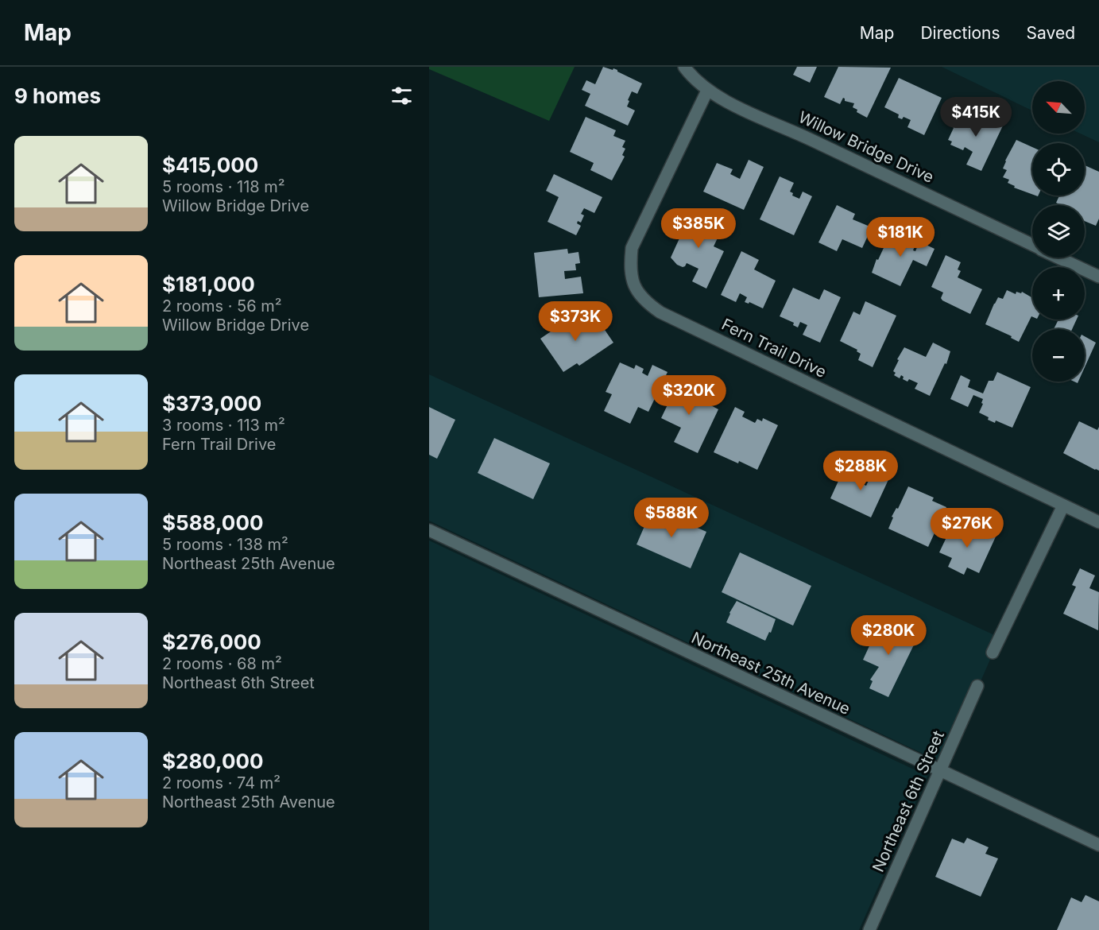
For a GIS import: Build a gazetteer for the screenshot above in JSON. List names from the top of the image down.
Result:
{
  "streets": {
    "street": [
      "Willow Bridge Drive",
      "Fern Trail Drive",
      "Northeast 25th Avenue",
      "Northeast 6th Street"
    ]
  },
  "crossings": [
    ["Willow Bridge Drive", "Fern Trail Drive"],
    ["Northeast 25th Avenue", "Northeast 6th Street"]
  ],
  "north": "top left",
  "page": {
    "header": "Map",
    "nav": ["Map", "Directions", "Saved"],
    "heading": "9 homes",
    "map_buttons": ["+", "−"],
    "price": [
      "$415K",
      "$385K",
      "$181K",
      "$373K",
      "$320K",
      "$288K",
      "$588K",
      "$276K",
      "$280K"
    ],
    "list": [
      {
        "name": "$415,000",
        "note": "5 rooms · 118 m² · Willow Bridge Drive"
      },
      {
        "name": "$181,000",
        "note": "2 rooms · 56 m² · Willow Bridge Drive"
      },
      {
        "name": "$373,000",
        "note": "3 rooms · 113 m² · Fern Trail Drive"
      },
      {
        "name": "$588,000",
        "note": "5 rooms · 138 m² · Northeast 25th Avenue"
      },
      {
        "name": "$276,000",
        "note": "2 rooms · 68 m² · Northeast 6th Street"
      },
      {
        "name": "$280,000",
        "note": "2 rooms · 74 m² · Northeast 25th Avenue"
      }
    ]
  }
}
